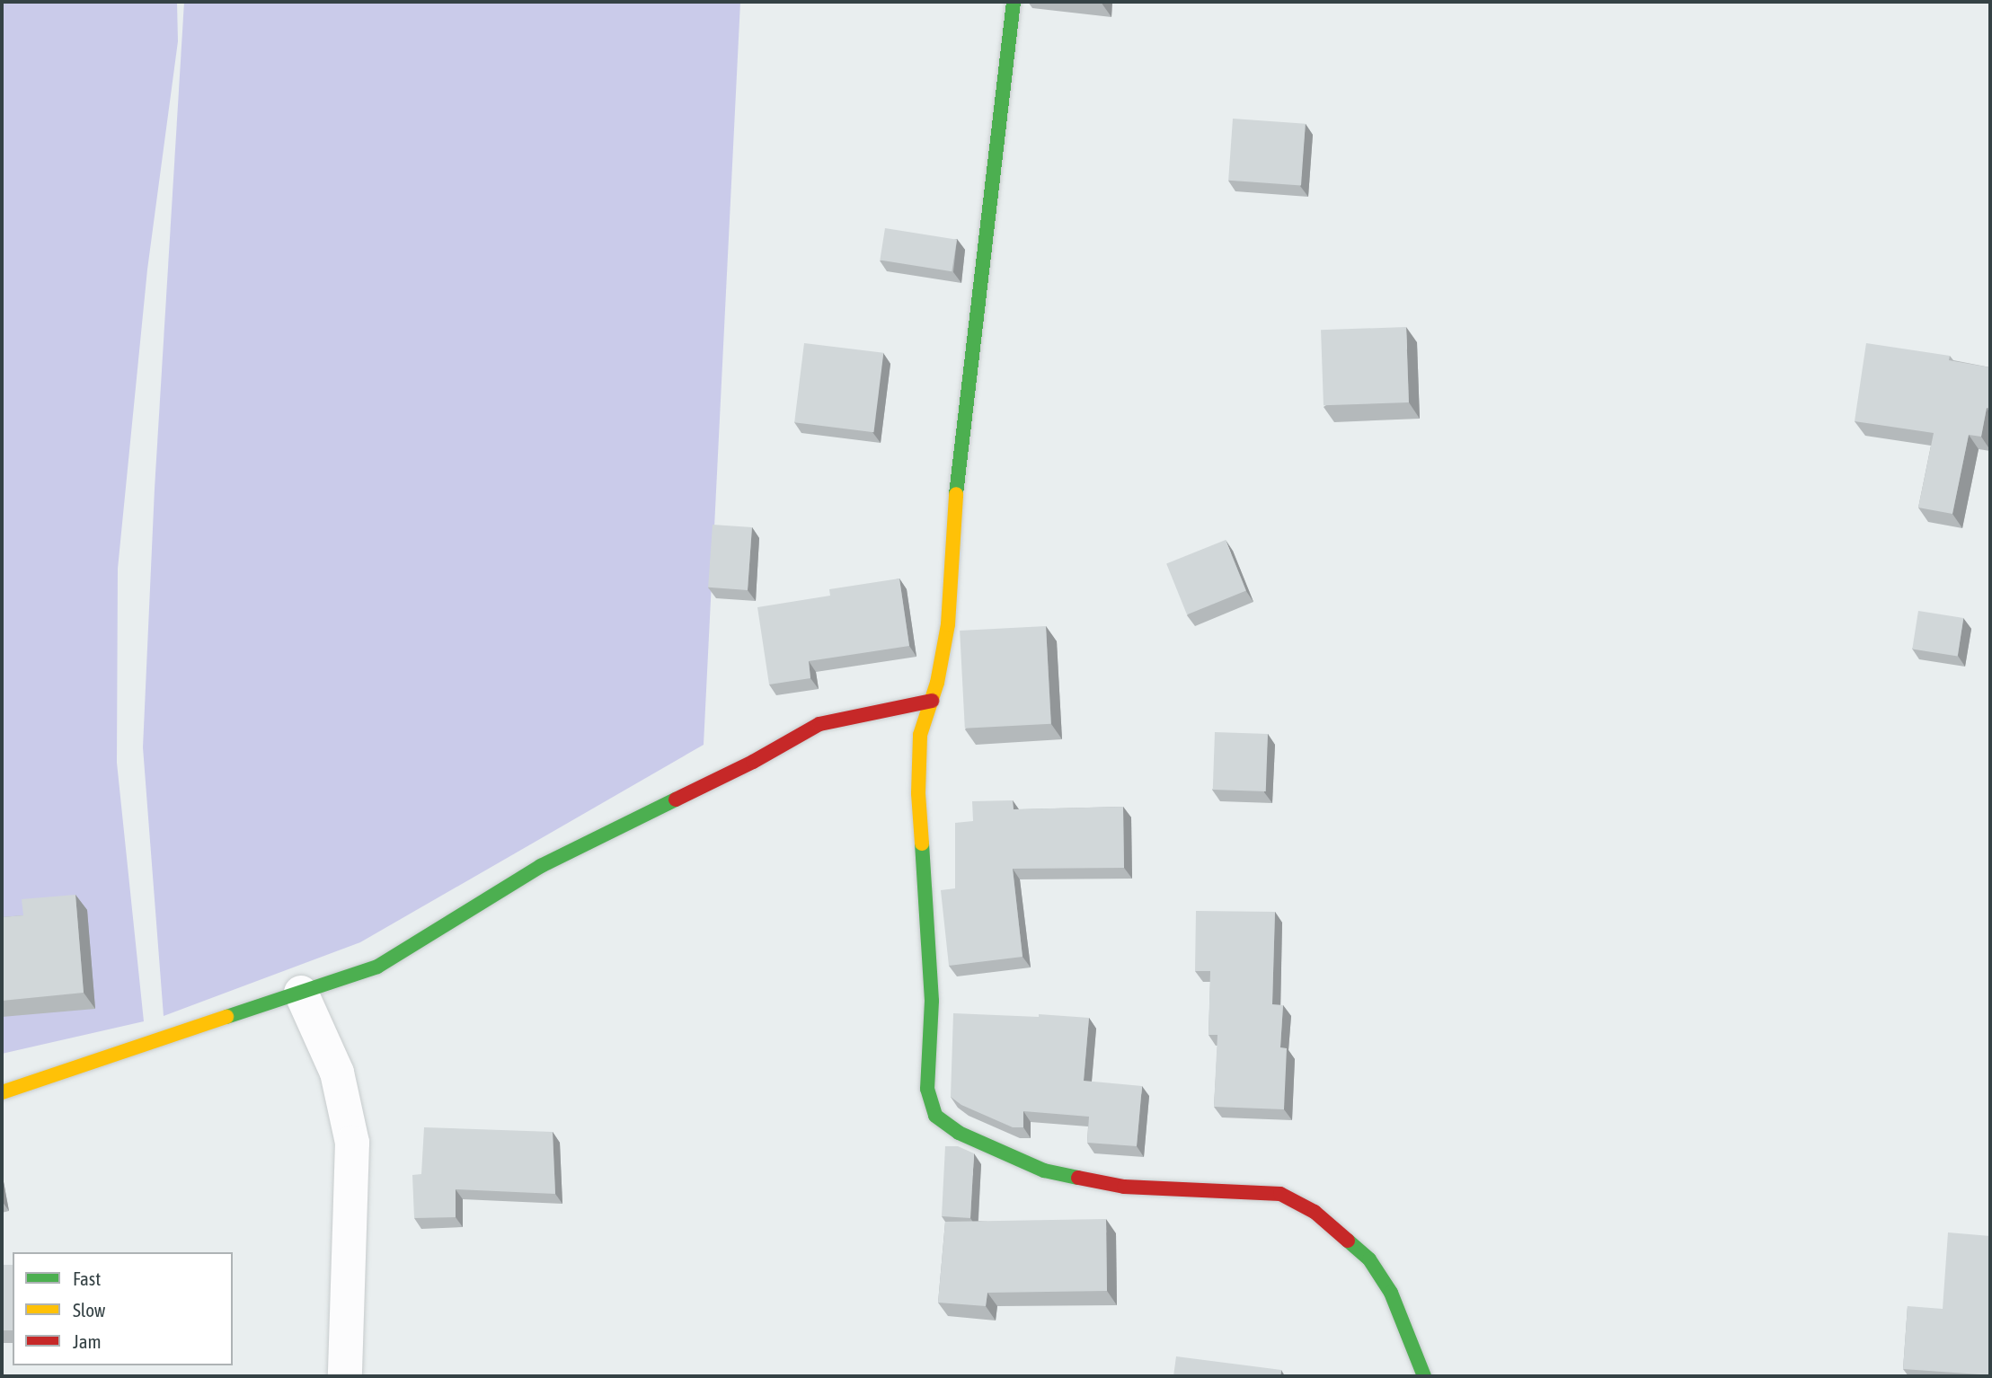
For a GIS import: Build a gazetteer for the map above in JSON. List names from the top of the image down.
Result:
{
  "legend": ["Fast", "Slow", "Jam"]
}
